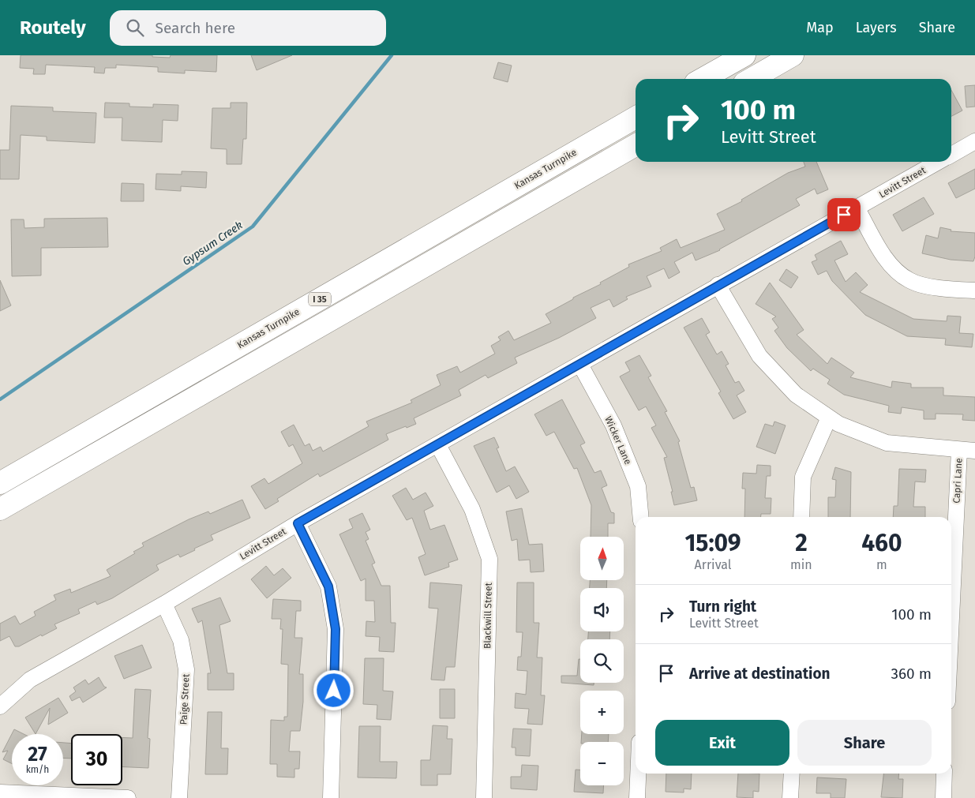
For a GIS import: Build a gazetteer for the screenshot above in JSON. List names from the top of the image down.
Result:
{
  "streets": {
    "highway": ["Kansas Turnpike", "I 35"],
    "street": [
      "Levitt Street",
      "Wicker Lane",
      "Capri Lane",
      "Blackwill Street",
      "Paige Street"
    ]
  },
  "crossings": [
    ["Levitt Street", "Wicker Lane"],
    ["Levitt Street", "Blackwill Street"],
    ["Levitt Street", "Paige Street"]
  ],
  "water": ["Gypsum Creek"],
  "north": "top",
  "page": {
    "header": "Routely",
    "search": "Search here",
    "nav": ["Map", "Layers", "Share"],
    "turn": ["100 m", "Levitt Street"],
    "eta": [
      "15:09",
      "Arrival",
      "2",
      "min",
      "460",
      "m"
    ],
    "map_buttons": ["+", "−"],
    "list": [
      {
        "name": "Turn right",
        "note": "Levitt Street",
        "value": "100 m"
      },
      {
        "name": "Arrive at destination",
        "value": "360 m"
      }
    ],
    "buttons": ["Exit", "Share"],
    "speed": "27 km/h",
    "limit": "30"
  }
}
